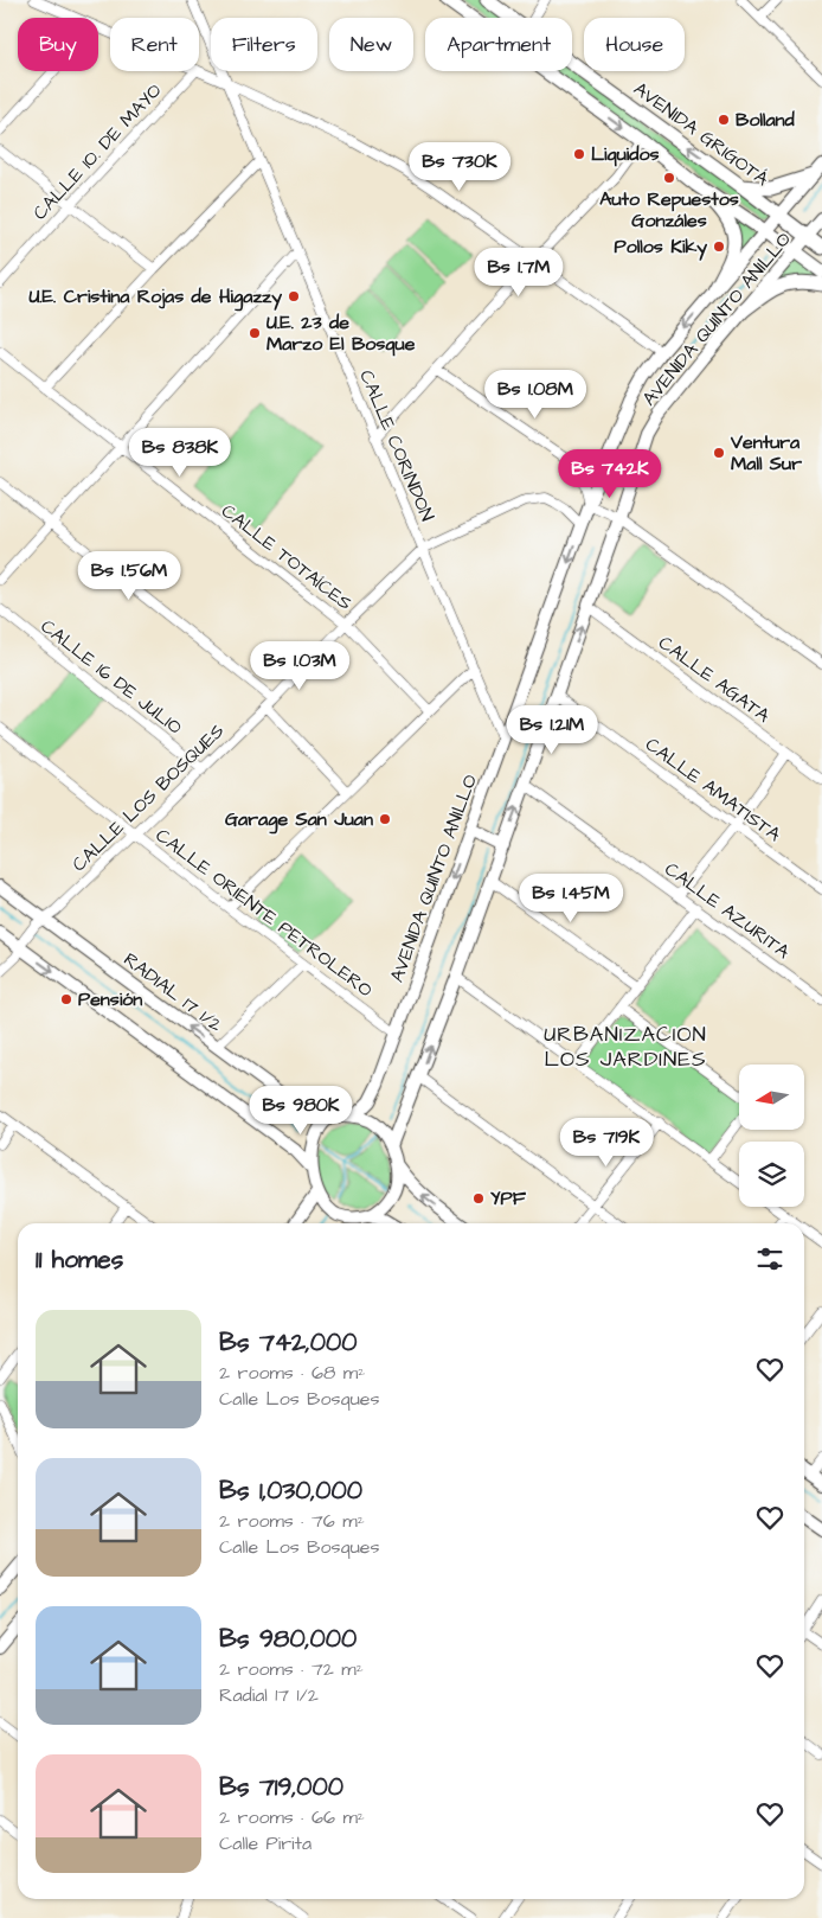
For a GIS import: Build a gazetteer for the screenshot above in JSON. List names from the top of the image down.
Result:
{
  "streets": {
    "highway": ["AVENIDA GRIGOTÁ"],
    "main road": ["AVENIDA QUINTO ANILLO", "RADIAL 17 1/2"],
    "street": [
      "CALLE 1O. DE MAYO",
      "CALLE CORINDON",
      "CALLE TOTAÍCES",
      "CALLE 16 DE JULIO",
      "CALLE AGATA",
      "CALLE AMATISTA",
      "CALLE LOS BOSQUES",
      "CALLE AZURITA",
      "CALLE ORIENTE PETROLERO"
    ]
  },
  "crossings": [
    ["AVENIDA GRIGOTÁ", "AVENIDA QUINTO ANILLO"],
    ["AVENIDA QUINTO ANILLO", "CALLE CORINDON"],
    ["AVENIDA QUINTO ANILLO", "CALLE AGATA"],
    ["AVENIDA QUINTO ANILLO", "CALLE AMATISTA"],
    ["AVENIDA QUINTO ANILLO", "CALLE LOS BOSQUES"],
    ["AVENIDA QUINTO ANILLO", "CALLE AZURITA"],
    ["AVENIDA QUINTO ANILLO", "CALLE ORIENTE PETROLERO"],
    ["AVENIDA QUINTO ANILLO", "RADIAL 17 1/2"],
    ["CALLE CORINDON", "CALLE LOS BOSQUES"],
    ["CALLE TOTAÍCES", "CALLE LOS BOSQUES"],
    ["CALLE 16 DE JULIO", "CALLE LOS BOSQUES"],
    ["CALLE LOS BOSQUES", "CALLE ORIENTE PETROLERO"],
    ["CALLE LOS BOSQUES", "RADIAL 17 1/2"]
  ],
  "districts": ["URBANIZACION LOS JARDINES"],
  "places": [
    "Bolland",
    "Liquidos",
    "Auto Repuestos Gonzáles",
    "Pollos Kiky",
    "U.E. Cristina Rojas de Higazzy",
    "U.E. 23 de Marzo El Bosque",
    "Ventura Mall Sur",
    "Garage San Juan",
    "Pensión",
    "YPF"
  ],
  "north": "left",
  "page": {
    "chip": [
      "Buy",
      "Rent",
      "Filters",
      "New",
      "Apartment",
      "House"
    ],
    "price": [
      "Bs 730K",
      "Bs 1.7M",
      "Bs 1.08M",
      "Bs 838K",
      "Bs 742K",
      "Bs 1.56M",
      "Bs 1.03M",
      "Bs 1.21M",
      "Bs 1.45M",
      "Bs 980K",
      "Bs 719K"
    ],
    "heading": "11 homes",
    "list": [
      {
        "name": "Bs 742,000",
        "note": "2 rooms · 68 m² · Calle Los Bosques"
      },
      {
        "name": "Bs 1,030,000",
        "note": "2 rooms · 76 m² · Calle Los Bosques"
      },
      {
        "name": "Bs 980,000",
        "note": "2 rooms · 72 m² · Radial 17 1/2"
      },
      {
        "name": "Bs 719,000",
        "note": "2 rooms · 66 m² · Calle Pirita"
      }
    ]
  }
}
